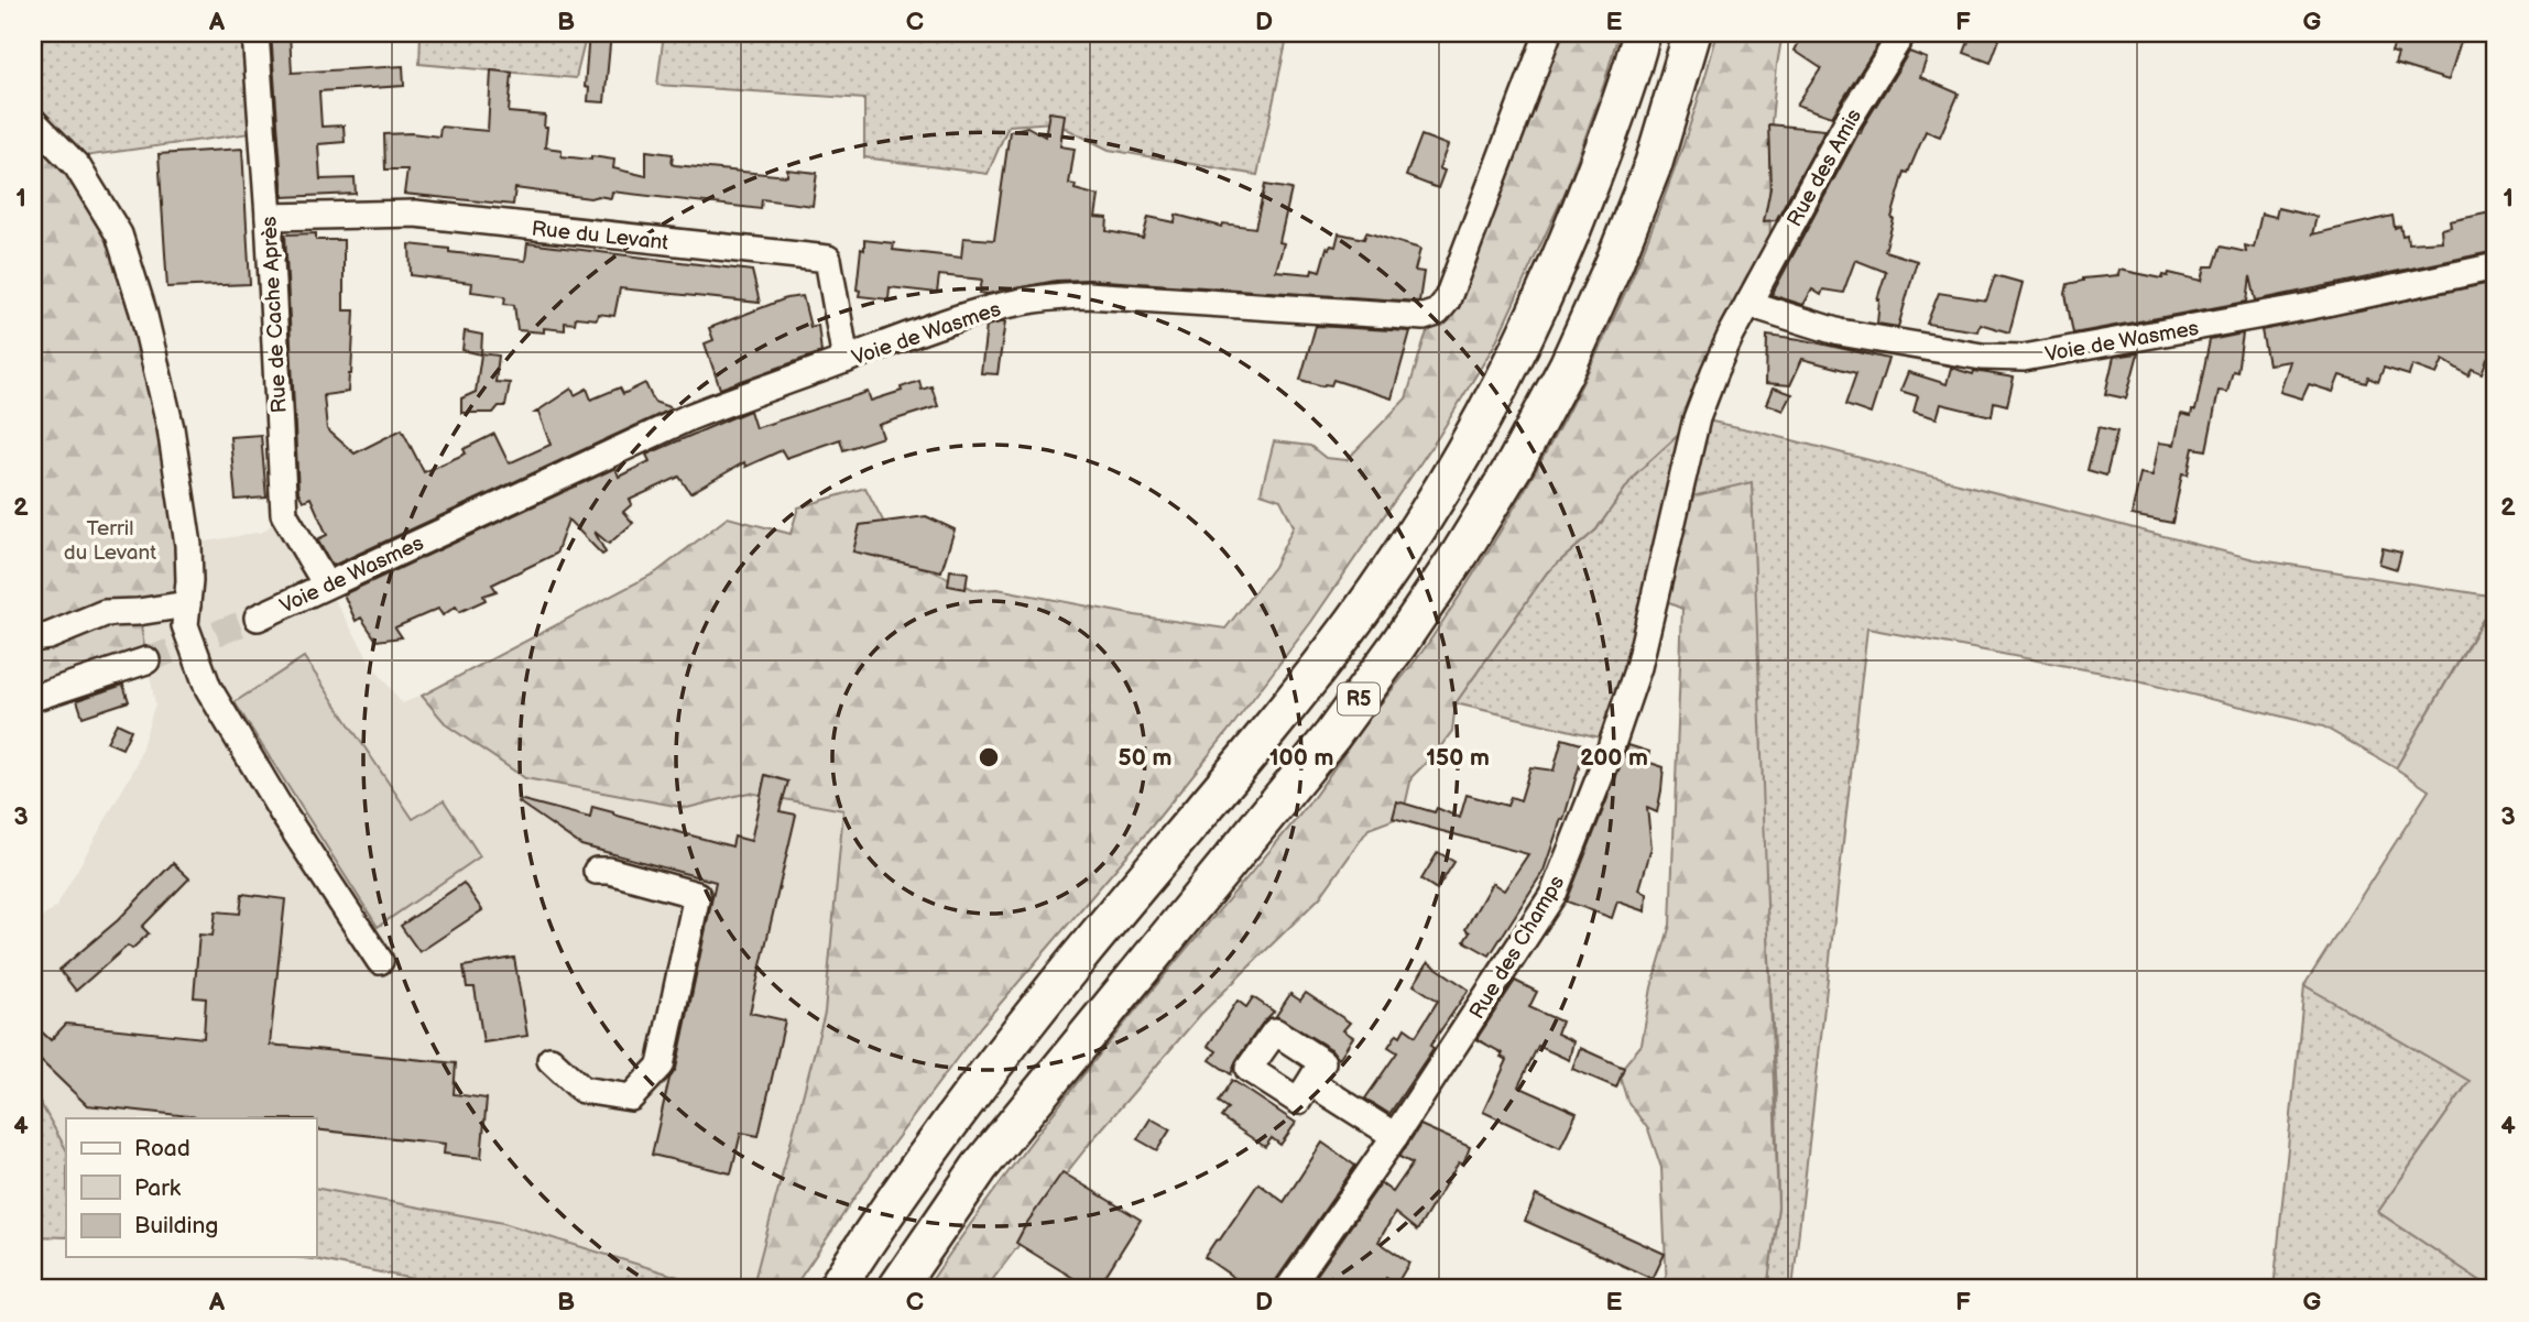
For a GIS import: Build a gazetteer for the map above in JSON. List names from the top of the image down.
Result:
{
  "streets": {
    "highway": ["R5"],
    "street": [
      "Rue des Amis",
      "Rue du Levant",
      "Rue de Cache Après",
      "Voie de Wasmes",
      "Rue des Champs"
    ]
  },
  "crossings": [
    ["Rue des Amis", "Voie de Wasmes"],
    ["Rue des Amis", "Rue des Champs"],
    ["Rue du Levant", "Rue de Cache Après"],
    ["Rue du Levant", "Voie de Wasmes"],
    ["Rue de Cache Après", "Voie de Wasmes"],
    ["Voie de Wasmes", "Rue des Champs"]
  ],
  "parks": ["Terril du Levant"],
  "legend": ["Road", "Park", "Building"],
  "grid": {
    "columns": [
      "A",
      "B",
      "C",
      "D",
      "E",
      "F",
      "G"
    ],
    "rows": [
      "1",
      "2",
      "3",
      "4"
    ]
  },
  "rings": [
    "50 m",
    "100 m",
    "150 m",
    "200 m"
  ]
}
